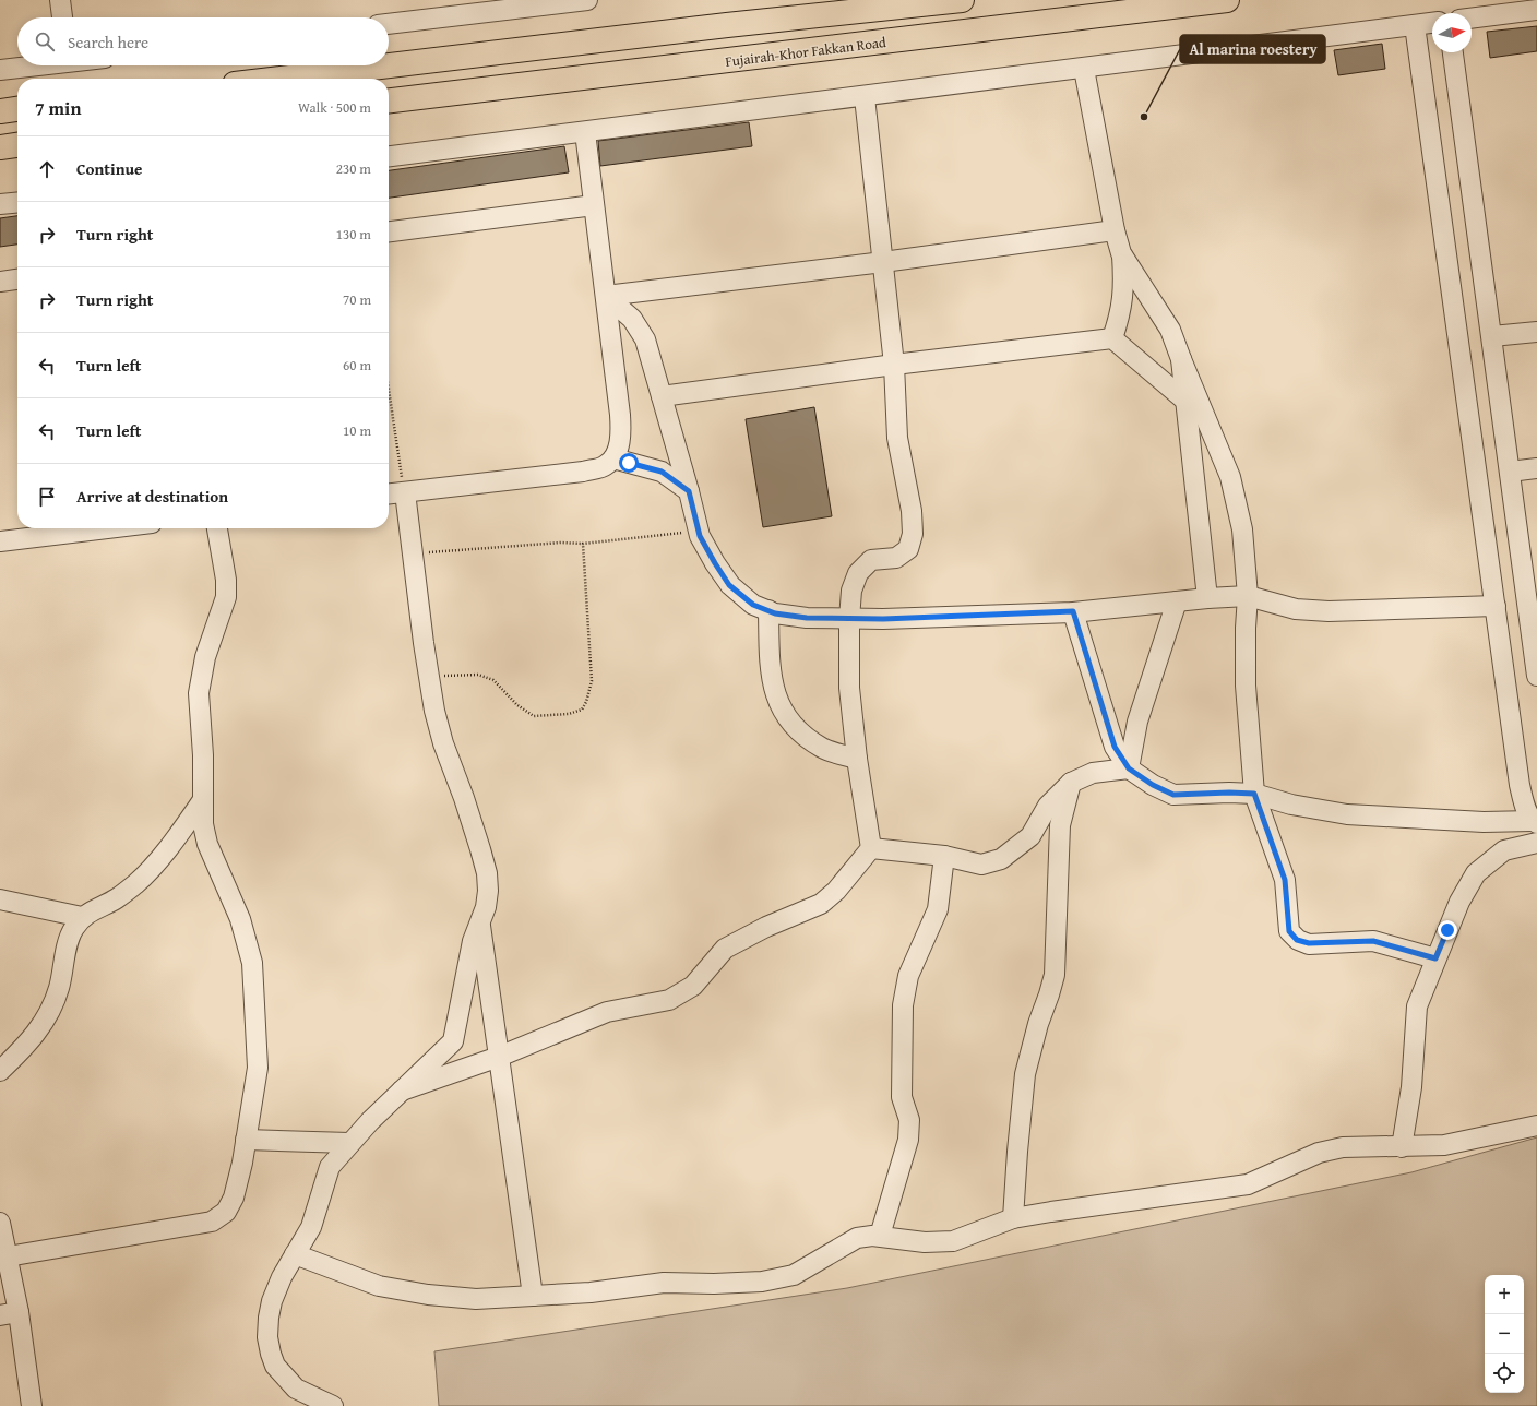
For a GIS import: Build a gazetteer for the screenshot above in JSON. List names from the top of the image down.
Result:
{
  "streets": {
    "highway": ["Fujairah-Khor Fakkan Road"]
  },
  "places": ["Al marina roestery"],
  "north": "right",
  "page": {
    "search": "Search here",
    "heading": ["7 min", "Walk · 500 m"],
    "list": [
      ["Continue", "230 m"],
      ["Turn right", "130 m"],
      ["Turn right", "70 m"],
      ["Turn left", "60 m"],
      ["Turn left", "10 m"],
      "Arrive at destination"
    ],
    "map_buttons": ["+", "−"]
  }
}
